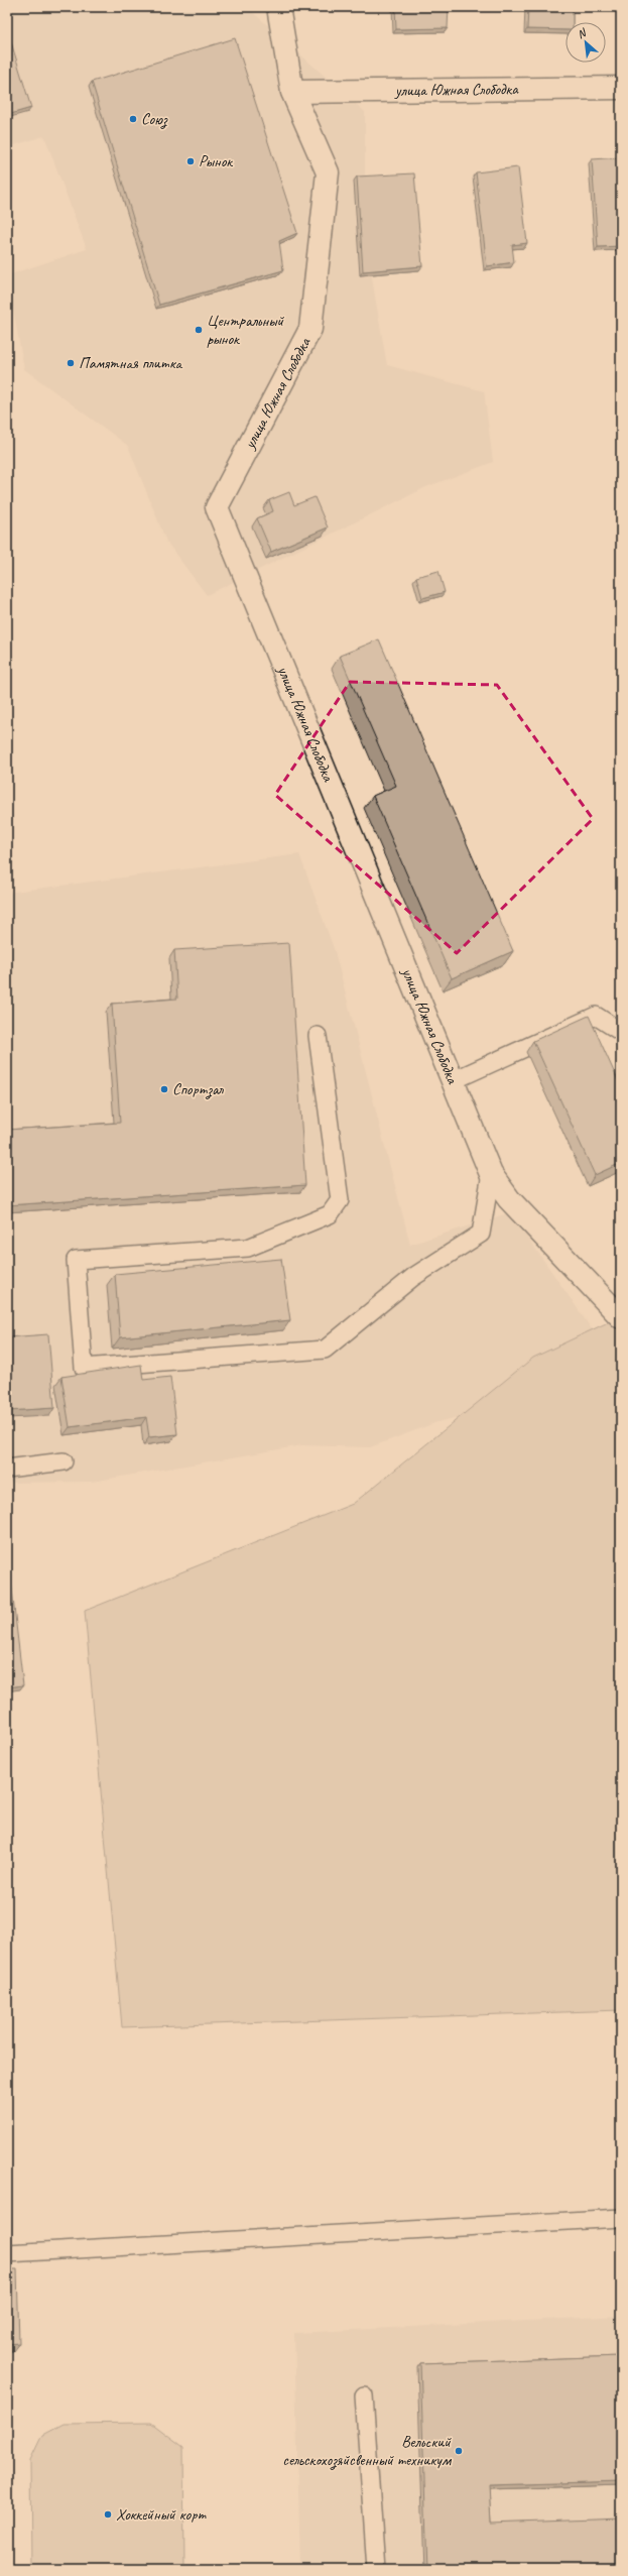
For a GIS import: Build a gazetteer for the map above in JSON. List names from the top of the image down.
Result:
{
  "streets": {
    "street": ["улица Южная Слободка"]
  },
  "places": [
    "Союз",
    "Рынок",
    "Центральный рынок",
    "Памятная плитка",
    "Спортзал",
    "Вельский сельскохозяйсвенный техникум",
    "Хоккейный корт"
  ],
  "north": "top left"
}
